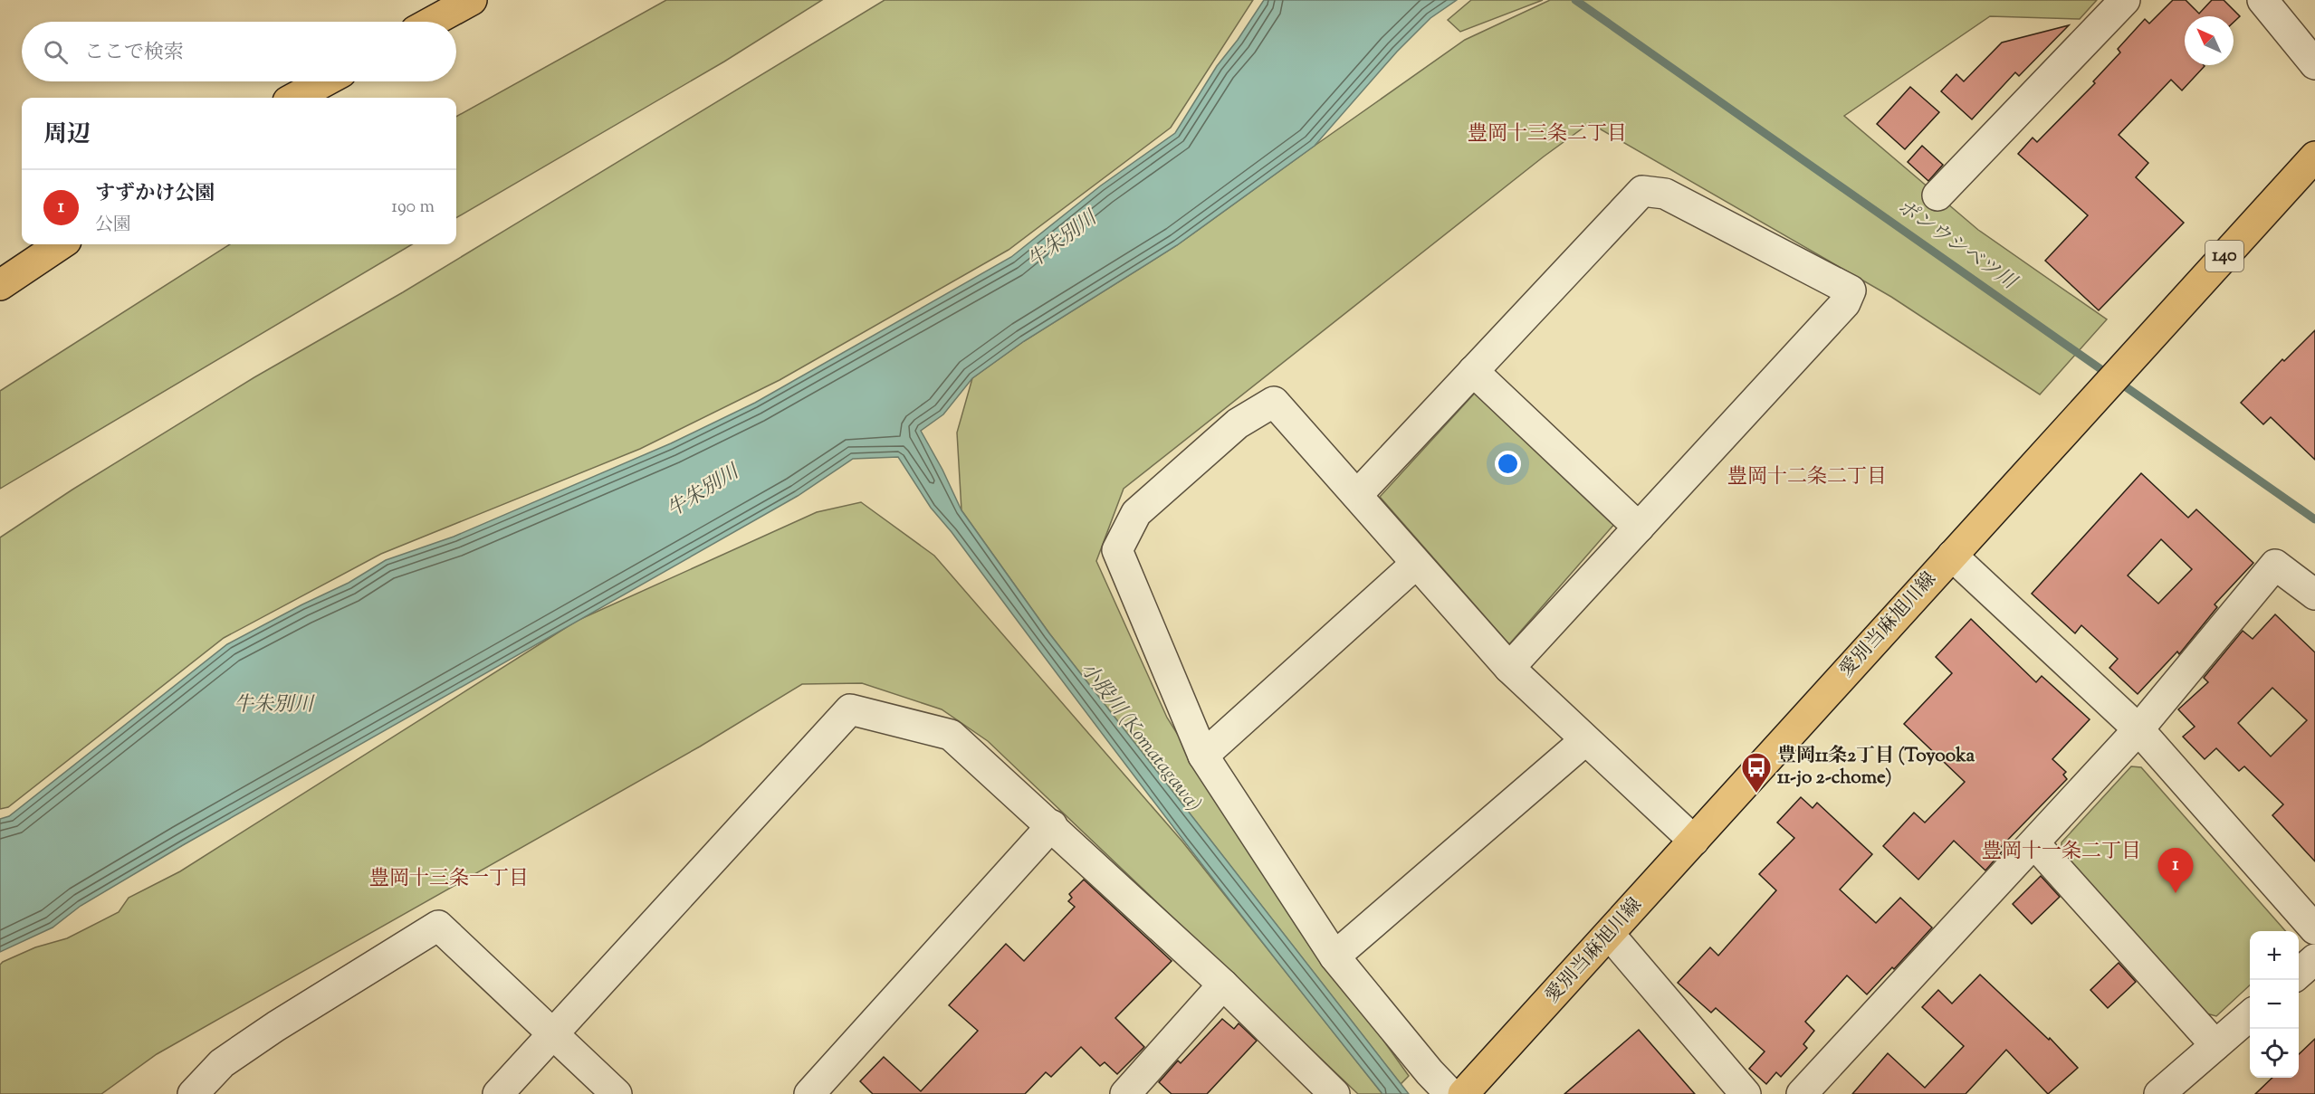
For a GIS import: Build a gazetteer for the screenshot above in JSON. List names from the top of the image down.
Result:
{
  "streets": {
    "main road": ["140", "愛別当麻旭川線"]
  },
  "districts": [
    "豊岡十三条二丁目",
    "豊岡十二条二丁目",
    "豊岡十一条二丁目",
    "豊岡十三条一丁目"
  ],
  "water": ["牛朱別川", "ポンウシベツ川", "小股川 (Komatagawa)"],
  "places": {
    "bus stop": ["豊岡11条2丁目 (Toyooka 11-jo 2-chome)"]
  },
  "north": "top left",
  "page": {
    "search": "ここで検索",
    "heading": "周辺",
    "list": [
      {
        "mark": "1",
        "name": "すずかけ公園",
        "note": "公園",
        "value": "190 m"
      }
    ],
    "pins": "1",
    "map_buttons": ["+", "−"]
  }
}
